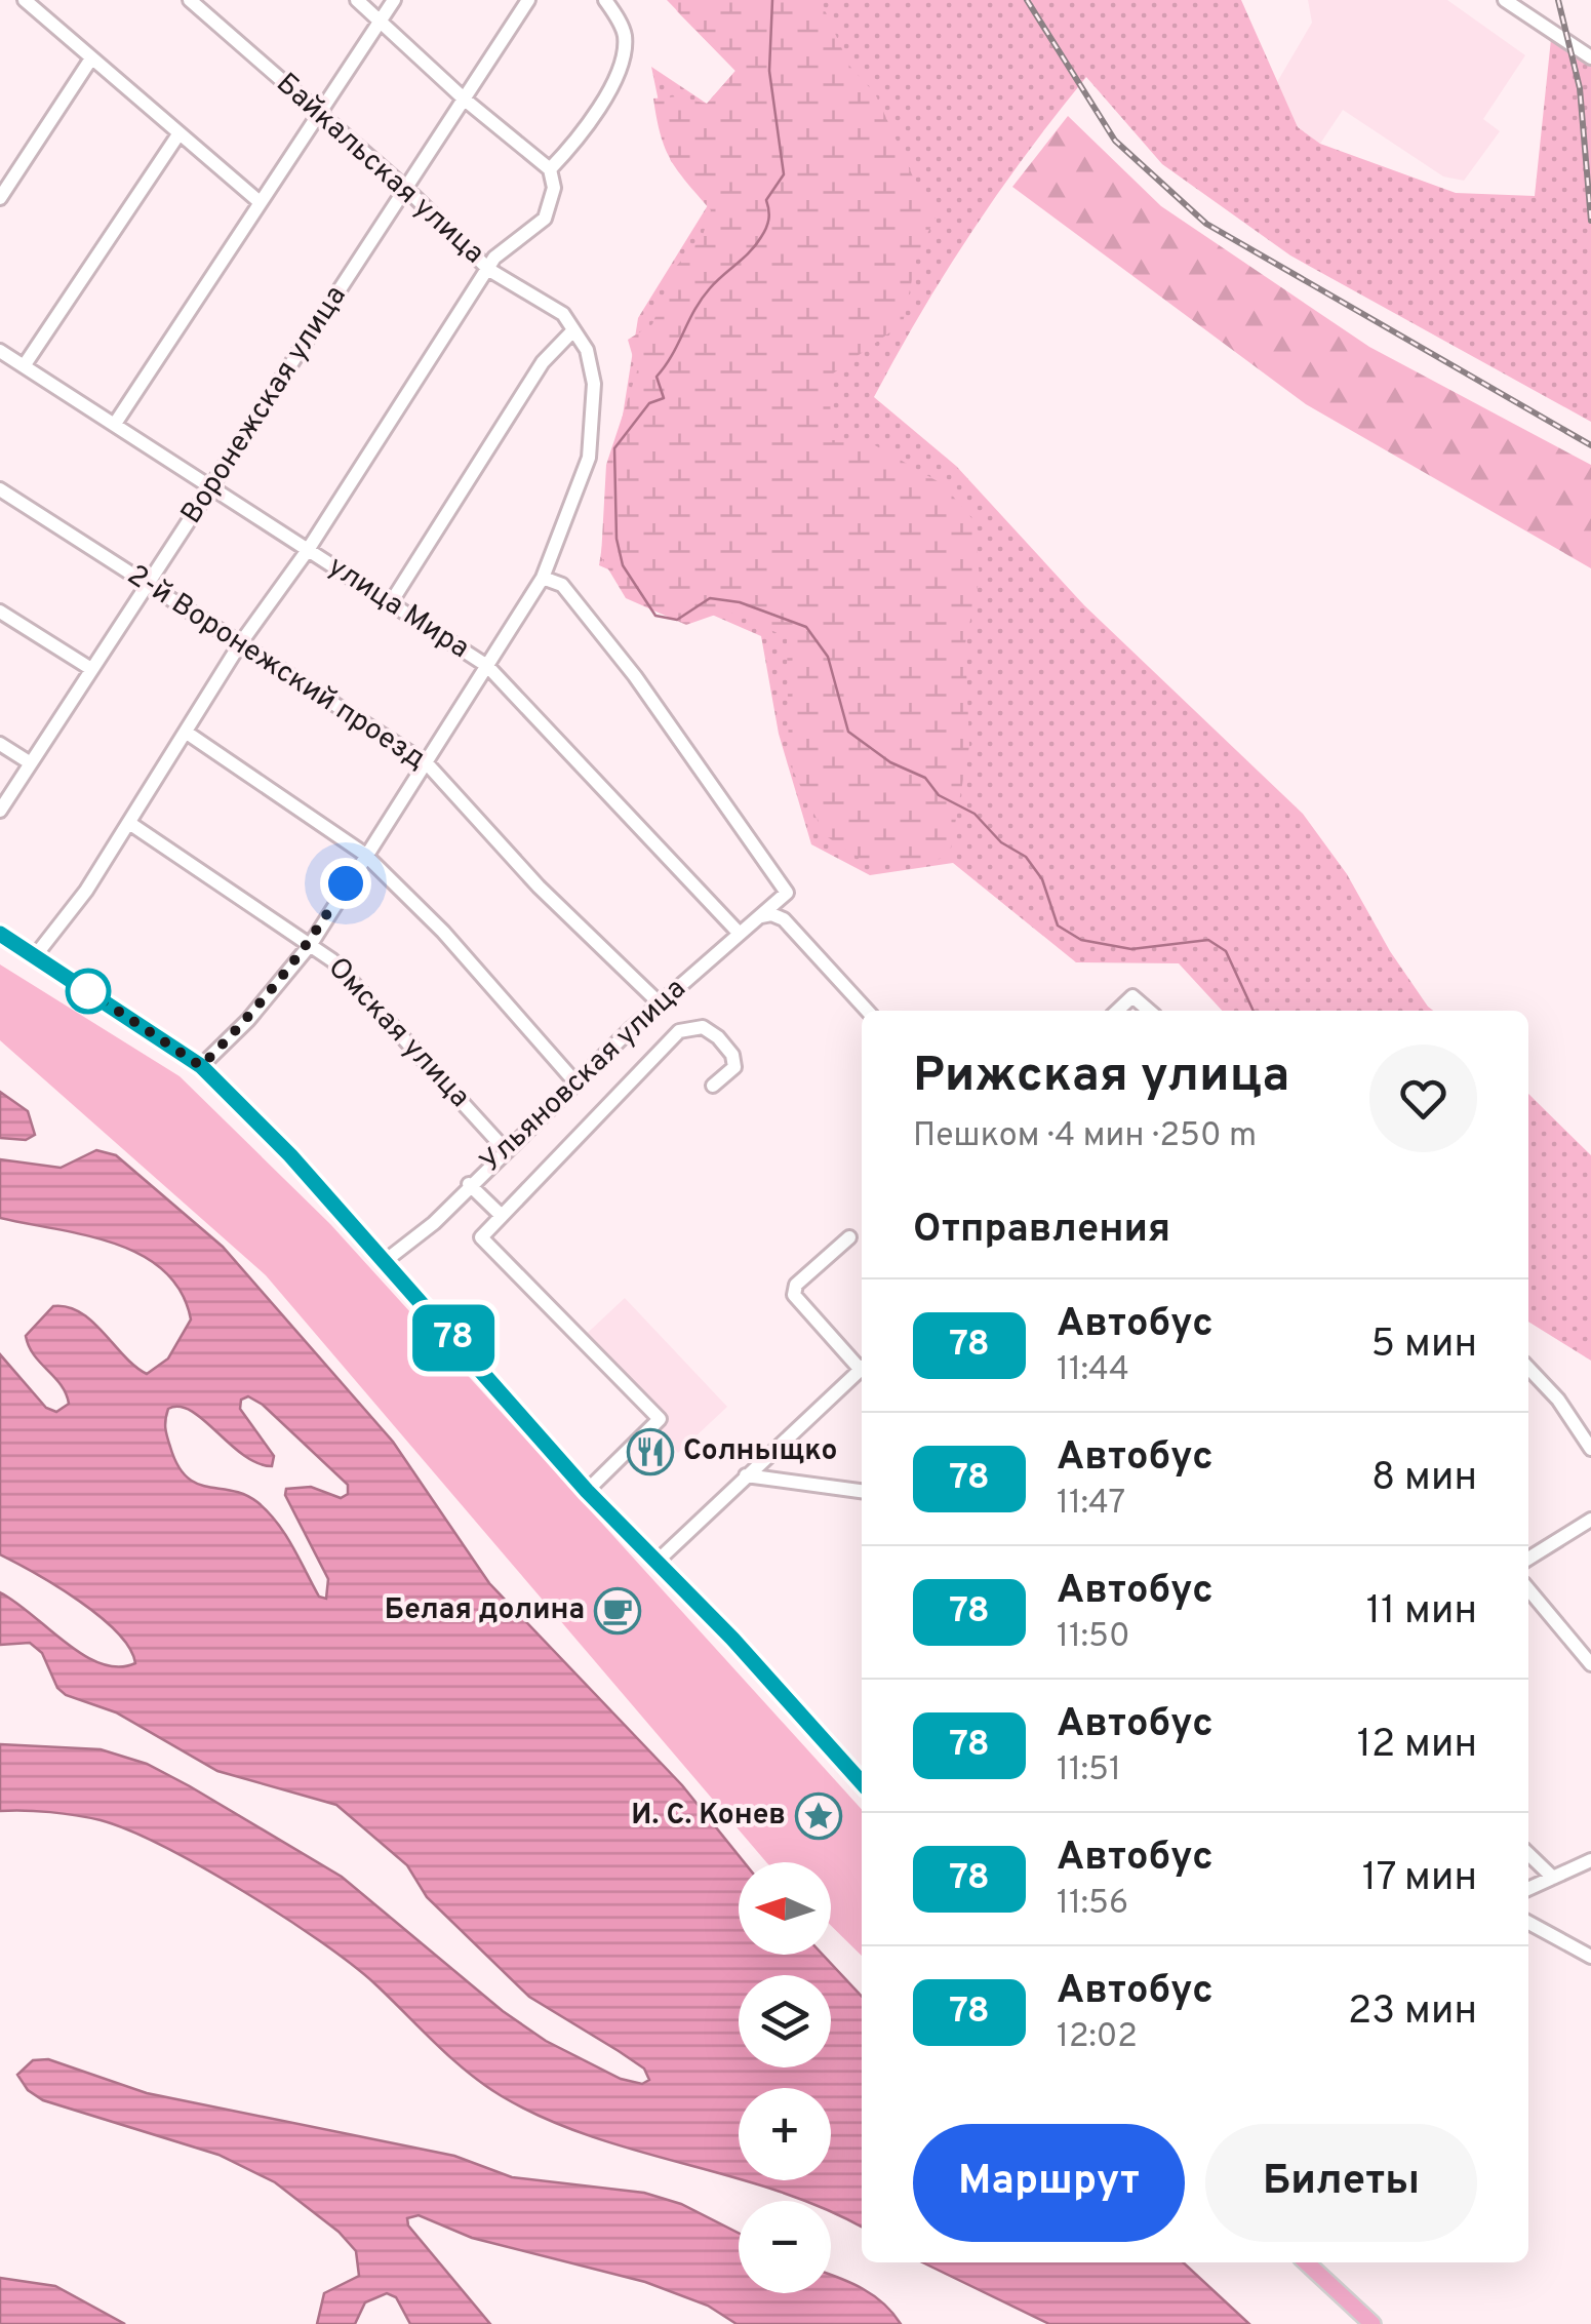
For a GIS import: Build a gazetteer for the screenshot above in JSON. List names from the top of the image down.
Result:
{
  "streets": {
    "street": [
      "Байкальская улица",
      "Воронежская улица",
      "улица Мира",
      "2-й Воронежский проезд",
      "Омская улица",
      "Ульяновская улица"
    ]
  },
  "crossings": [
    ["Байкальская улица", "Воронежская улица"],
    ["Воронежская улица", "улица Мира"],
    ["Воронежская улица", "2-й Воронежский проезд"],
    ["улица Мира", "Ульяновская улица"],
    ["2-й Воронежский проезд", "Ульяновская улица"],
    ["Омская улица", "Ульяновская улица"]
  ],
  "places": {
    "restaurant": ["Солныщко"],
    "cafe": ["Белая долина"],
    "place": ["И. С. Конев"]
  },
  "lines": ["bus line 78"],
  "north": "left",
  "page": {
    "on_map": "78",
    "heading": [
      ["Рижская улица", "Пешком · 4 мин · 250 m"],
      "Отправления"
    ],
    "list": [
      {
        "mark": "78",
        "name": "Автобус",
        "note": "11:44",
        "value": "5 мин"
      },
      {
        "mark": "78",
        "name": "Автобус",
        "note": "11:47",
        "value": "8 мин"
      },
      {
        "mark": "78",
        "name": "Автобус",
        "note": "11:50",
        "value": "11 мин"
      },
      {
        "mark": "78",
        "name": "Автобус",
        "note": "11:51",
        "value": "12 мин"
      },
      {
        "mark": "78",
        "name": "Автобус",
        "note": "11:56",
        "value": "17 мин"
      },
      {
        "mark": "78",
        "name": "Автобус",
        "note": "12:02",
        "value": "23 мин"
      }
    ],
    "map_buttons": ["+", "−"],
    "buttons": ["Маршрут", "Билеты"]
  }
}
